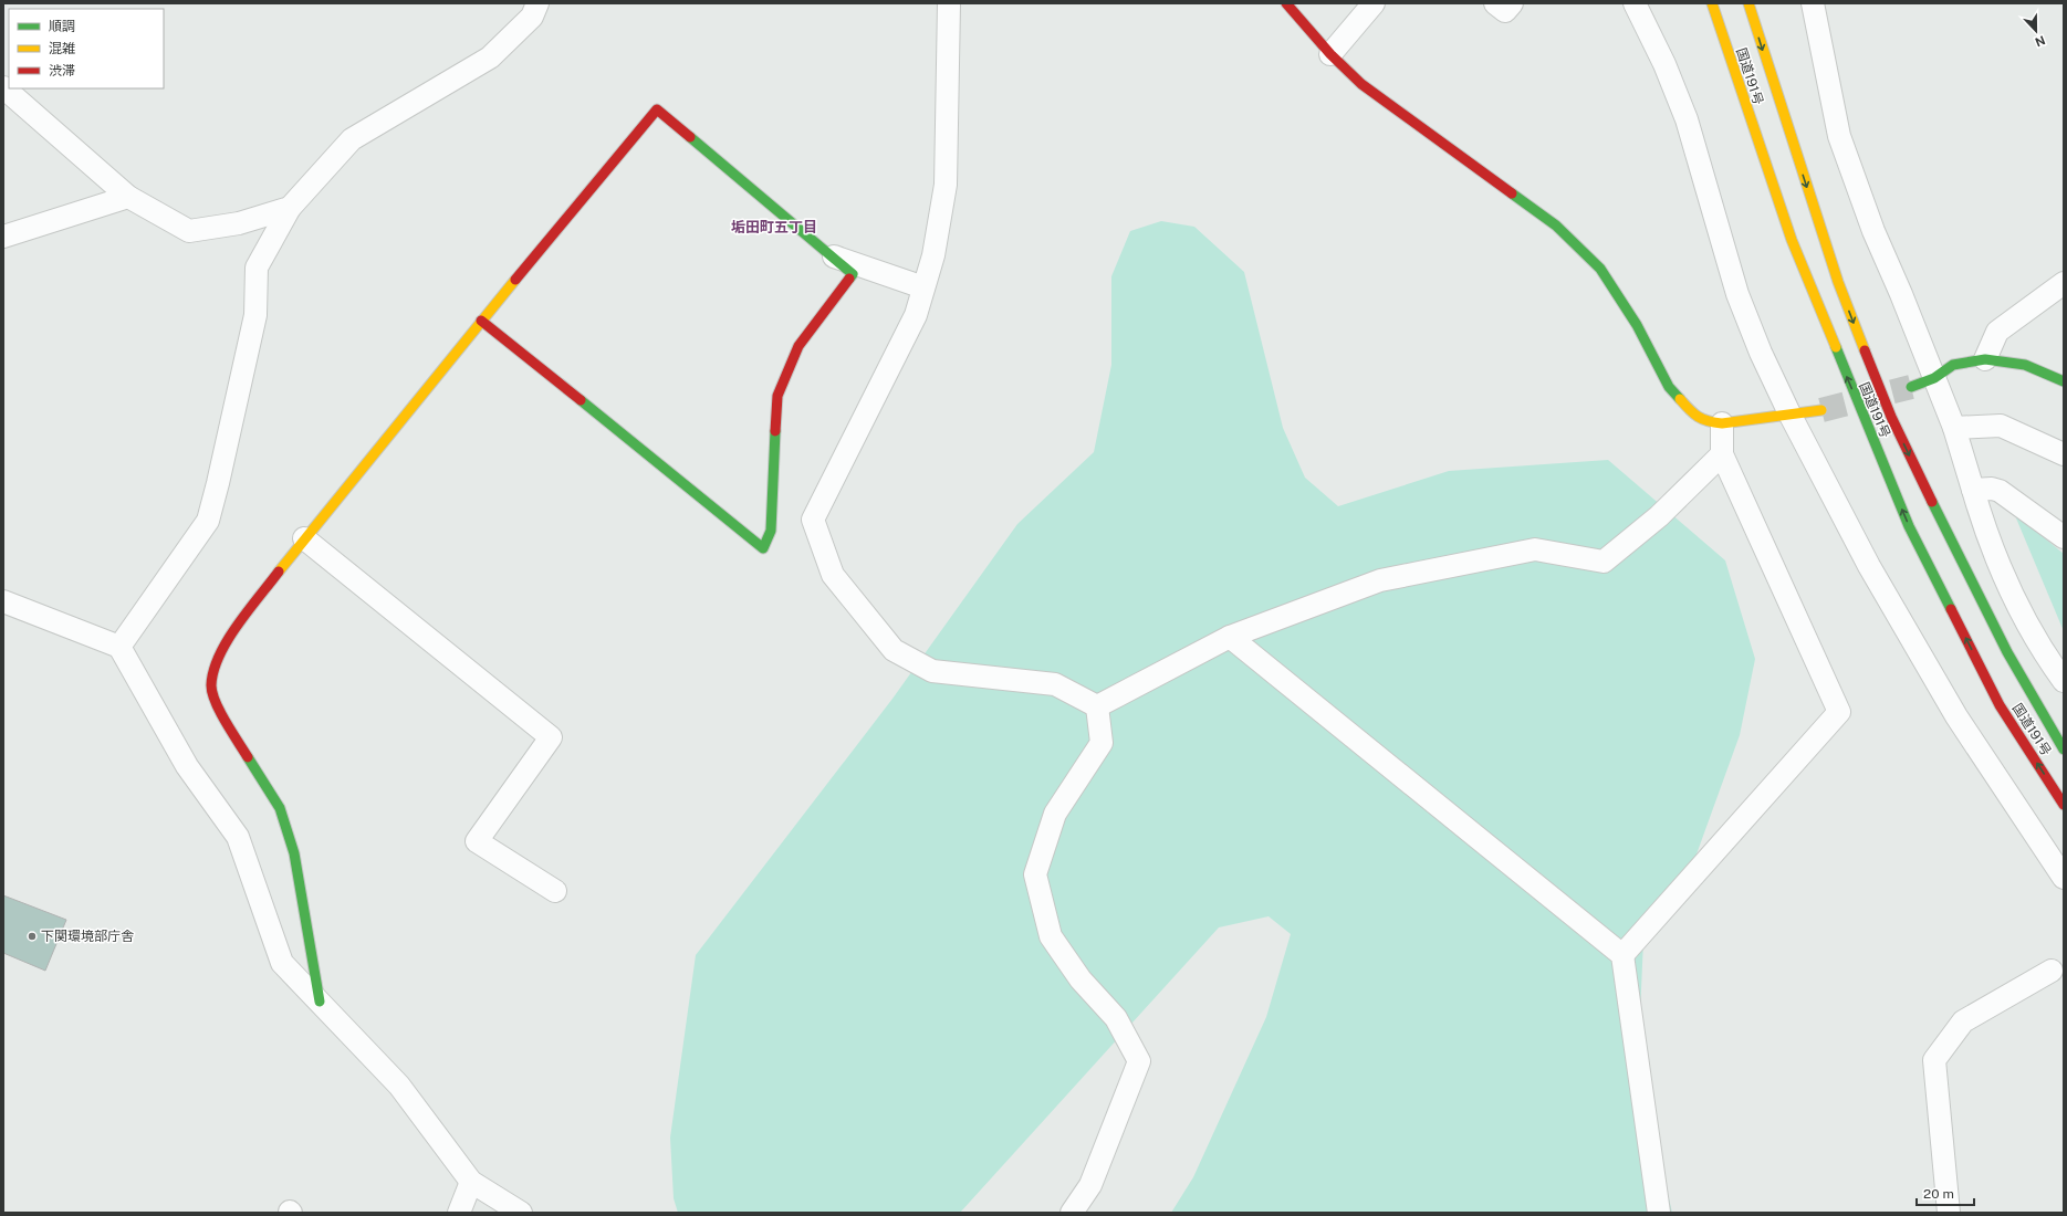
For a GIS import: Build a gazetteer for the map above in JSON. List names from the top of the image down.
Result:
{
  "streets": {
    "main road": ["国道191号"]
  },
  "districts": ["垢田町五丁目"],
  "places": ["下関環境部庁舎"],
  "legend": ["順調", "混雑", "渋滞"],
  "scale_bar": "20 m",
  "north": "bottom"
}
